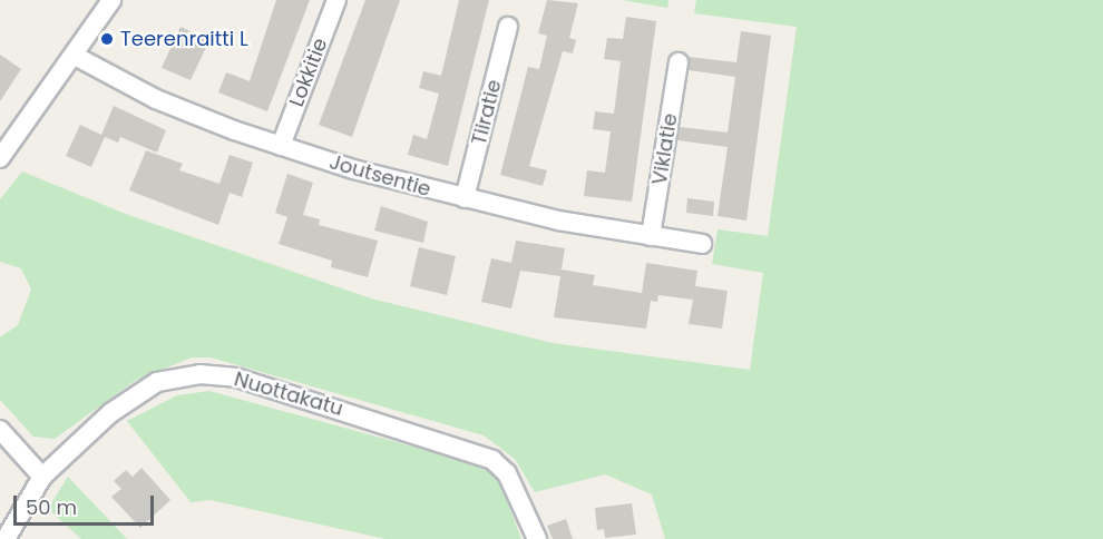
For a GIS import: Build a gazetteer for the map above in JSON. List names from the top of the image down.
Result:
{
  "streets": {
    "street": [
      "Lokkitie",
      "Tiiratie",
      "Viklatie",
      "Joutsentie",
      "Nuottakatu"
    ]
  },
  "crossings": [
    ["Lokkitie", "Joutsentie"],
    ["Tiiratie", "Joutsentie"],
    ["Viklatie", "Joutsentie"]
  ],
  "places": ["Teerenraitti L"],
  "scale_bar": "50 m"
}
